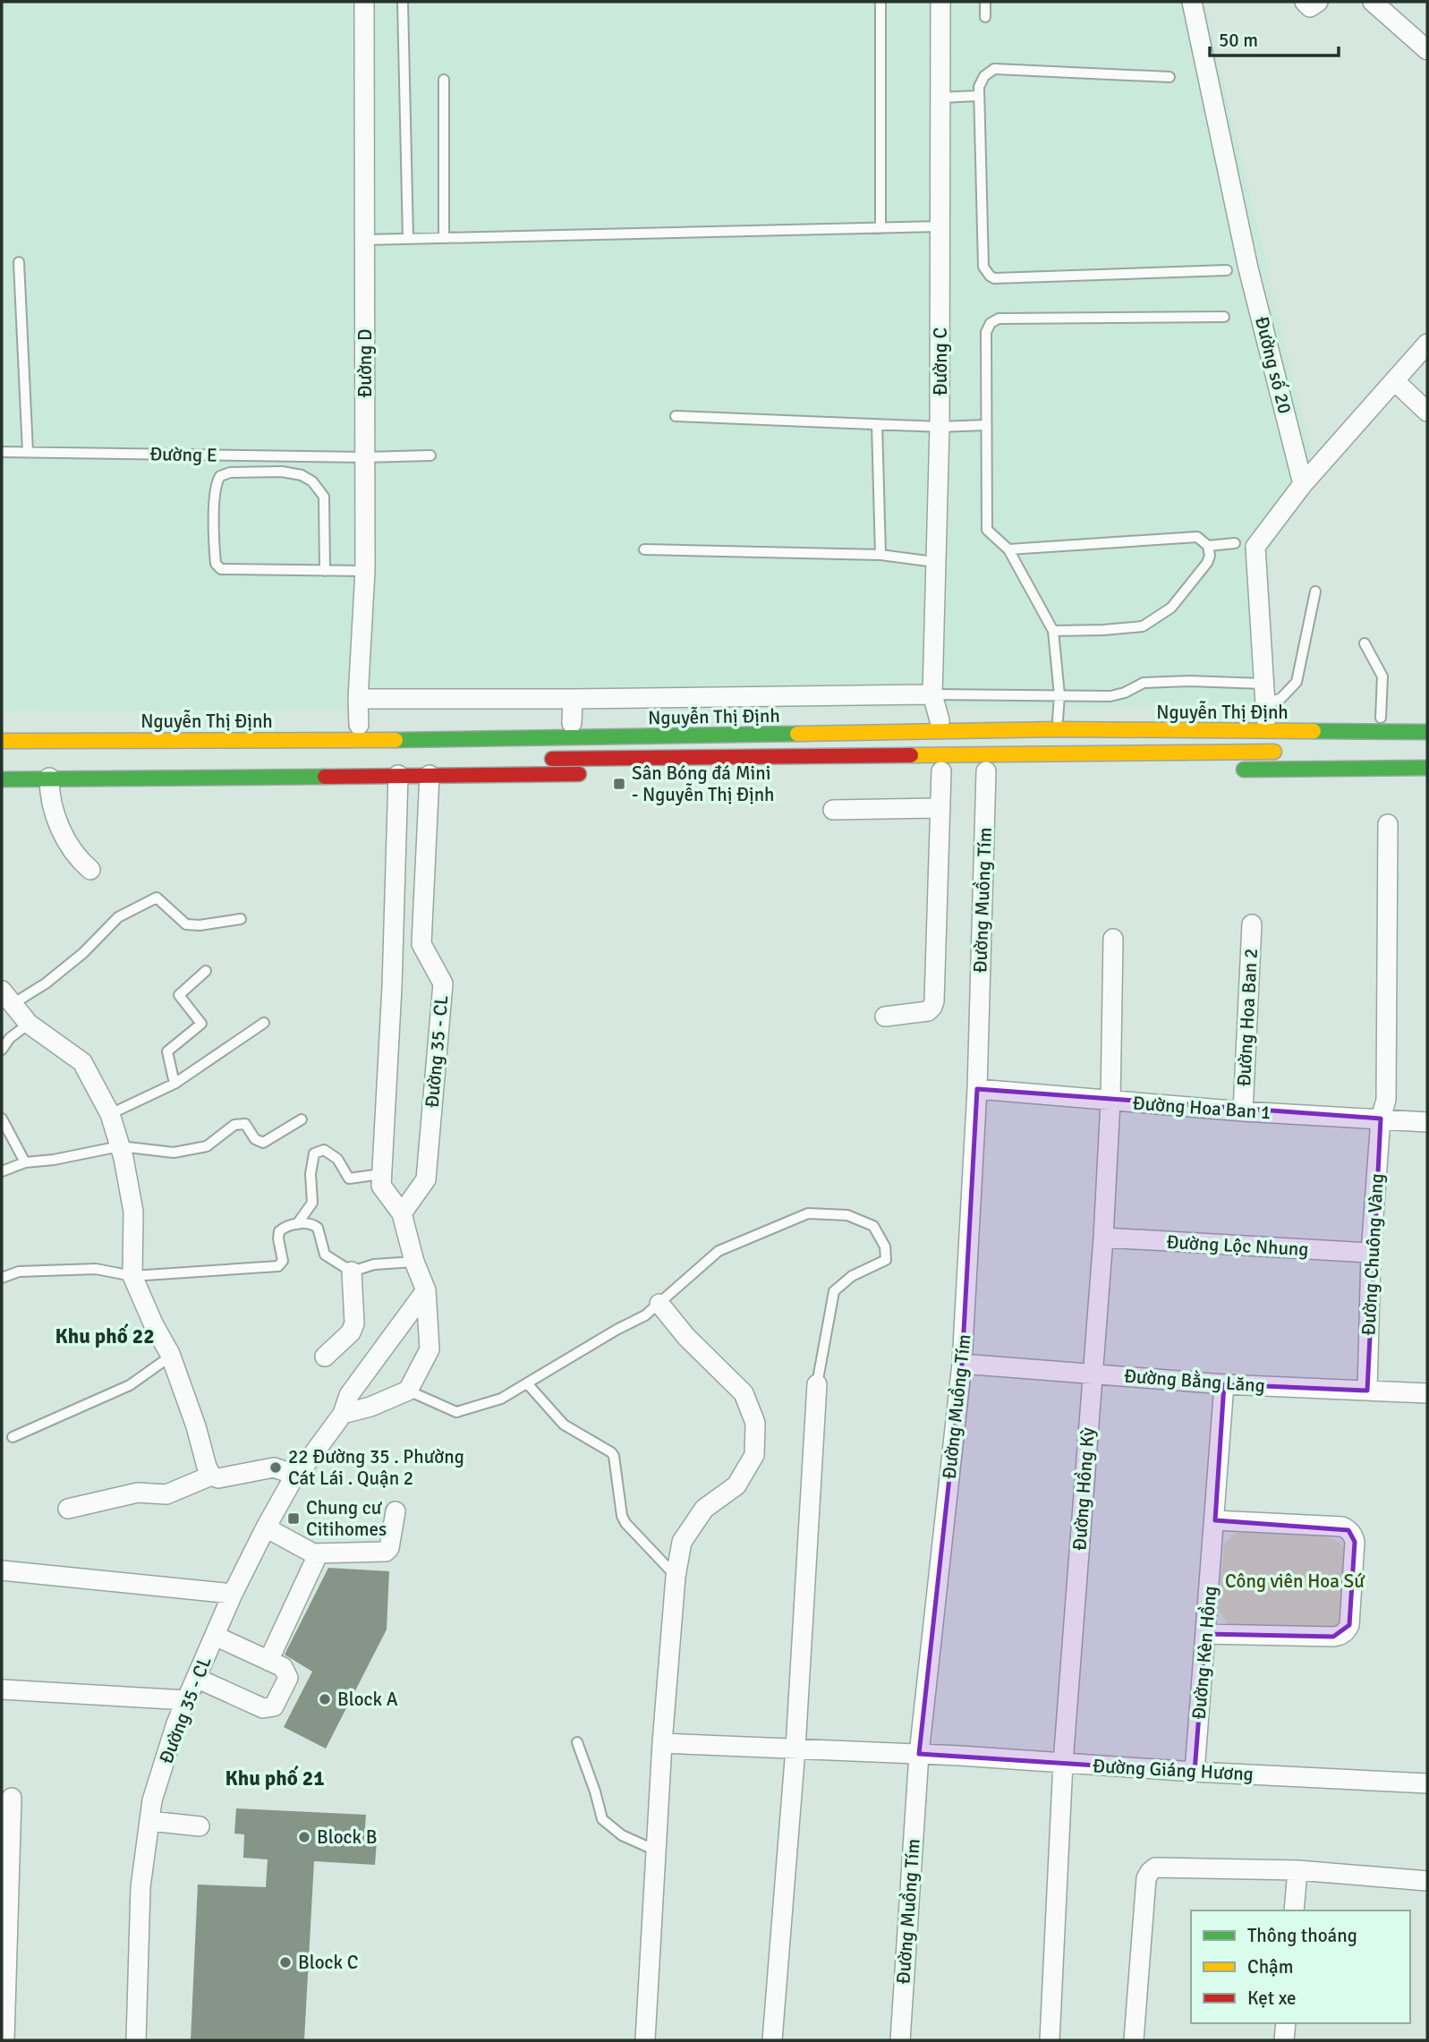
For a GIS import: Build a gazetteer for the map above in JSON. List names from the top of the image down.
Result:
{
  "streets": {
    "main road": ["Nguyễn Thị Định"],
    "street": [
      "Đường C",
      "Đường D",
      "Đường số 20",
      "Đường Muồng Tím",
      "Đường Hoa Ban 2",
      "Đường 35 - CL",
      "Đường Hoa Ban 1",
      "Đường Lộc Nhung",
      "Đường Chuông Vàng",
      "Đường Bằng Lăng",
      "Đường Hồng Kỳ",
      "Đường Kèn Hồng",
      "Đường Giáng Hương"
    ],
    "lane": ["Đường E"]
  },
  "crossings": [
    ["Đường C", "Nguyễn Thị Định"],
    ["Đường D", "Đường E"],
    ["Nguyễn Thị Định", "Đường Muồng Tím"],
    ["Nguyễn Thị Định", "Đường 35 - CL"],
    ["Đường Muồng Tím", "Đường Hoa Ban 1"],
    ["Đường Muồng Tím", "Đường Bằng Lăng"],
    ["Đường Muồng Tím", "Đường Giáng Hương"],
    ["Đường Hoa Ban 2", "Đường Hoa Ban 1"],
    ["Đường Hoa Ban 1", "Đường Chuông Vàng"],
    ["Đường Hoa Ban 1", "Đường Hồng Kỳ"],
    ["Đường Lộc Nhung", "Đường Chuông Vàng"],
    ["Đường Lộc Nhung", "Đường Hồng Kỳ"],
    ["Đường Chuông Vàng", "Đường Bằng Lăng"],
    ["Đường Bằng Lăng", "Đường Hồng Kỳ"],
    ["Đường Bằng Lăng", "Đường Kèn Hồng"],
    ["Đường Hồng Kỳ", "Đường Giáng Hương"],
    ["Đường Kèn Hồng", "Đường Giáng Hương"]
  ],
  "districts": ["Khu phố 22", "Khu phố 21"],
  "parks": ["Công viên Hoa Sứ"],
  "places": {
    "transit": ["Sân Bóng đá Mini - Nguyễn Thị Định", "Chung cư Citihomes"],
    "other": [
      "22 Đường 35 . Phường Cát Lái . Quận 2",
      "Block A",
      "Block B",
      "Block C"
    ]
  },
  "legend": ["Thông thoáng", "Chậm", "Kẹt xe"],
  "scale_bar": "50 m"
}
